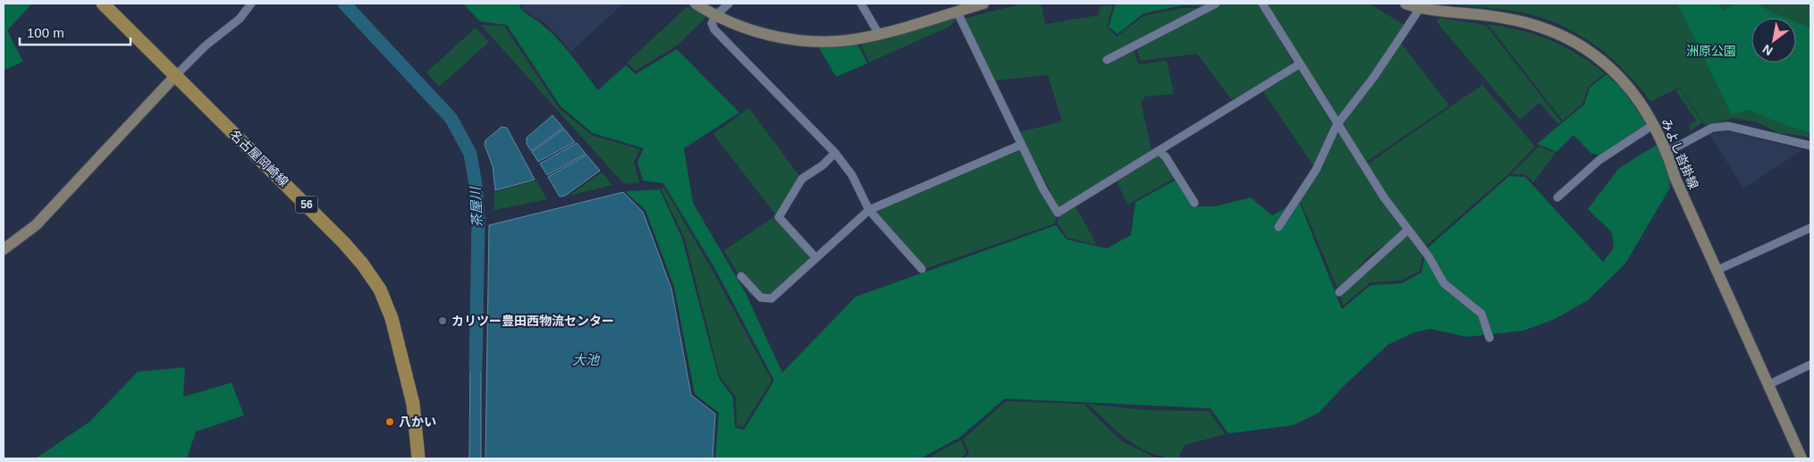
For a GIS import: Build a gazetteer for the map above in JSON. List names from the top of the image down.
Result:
{
  "streets": {
    "main road": ["みよし沓掛線", "名古屋岡崎線", "56"]
  },
  "water": ["茶屋川", "大池"],
  "parks": ["洲原公園"],
  "places": ["カリツー豊田西物流センター", "八かい"],
  "scale_bar": "100 m",
  "north": "bottom left"
}
